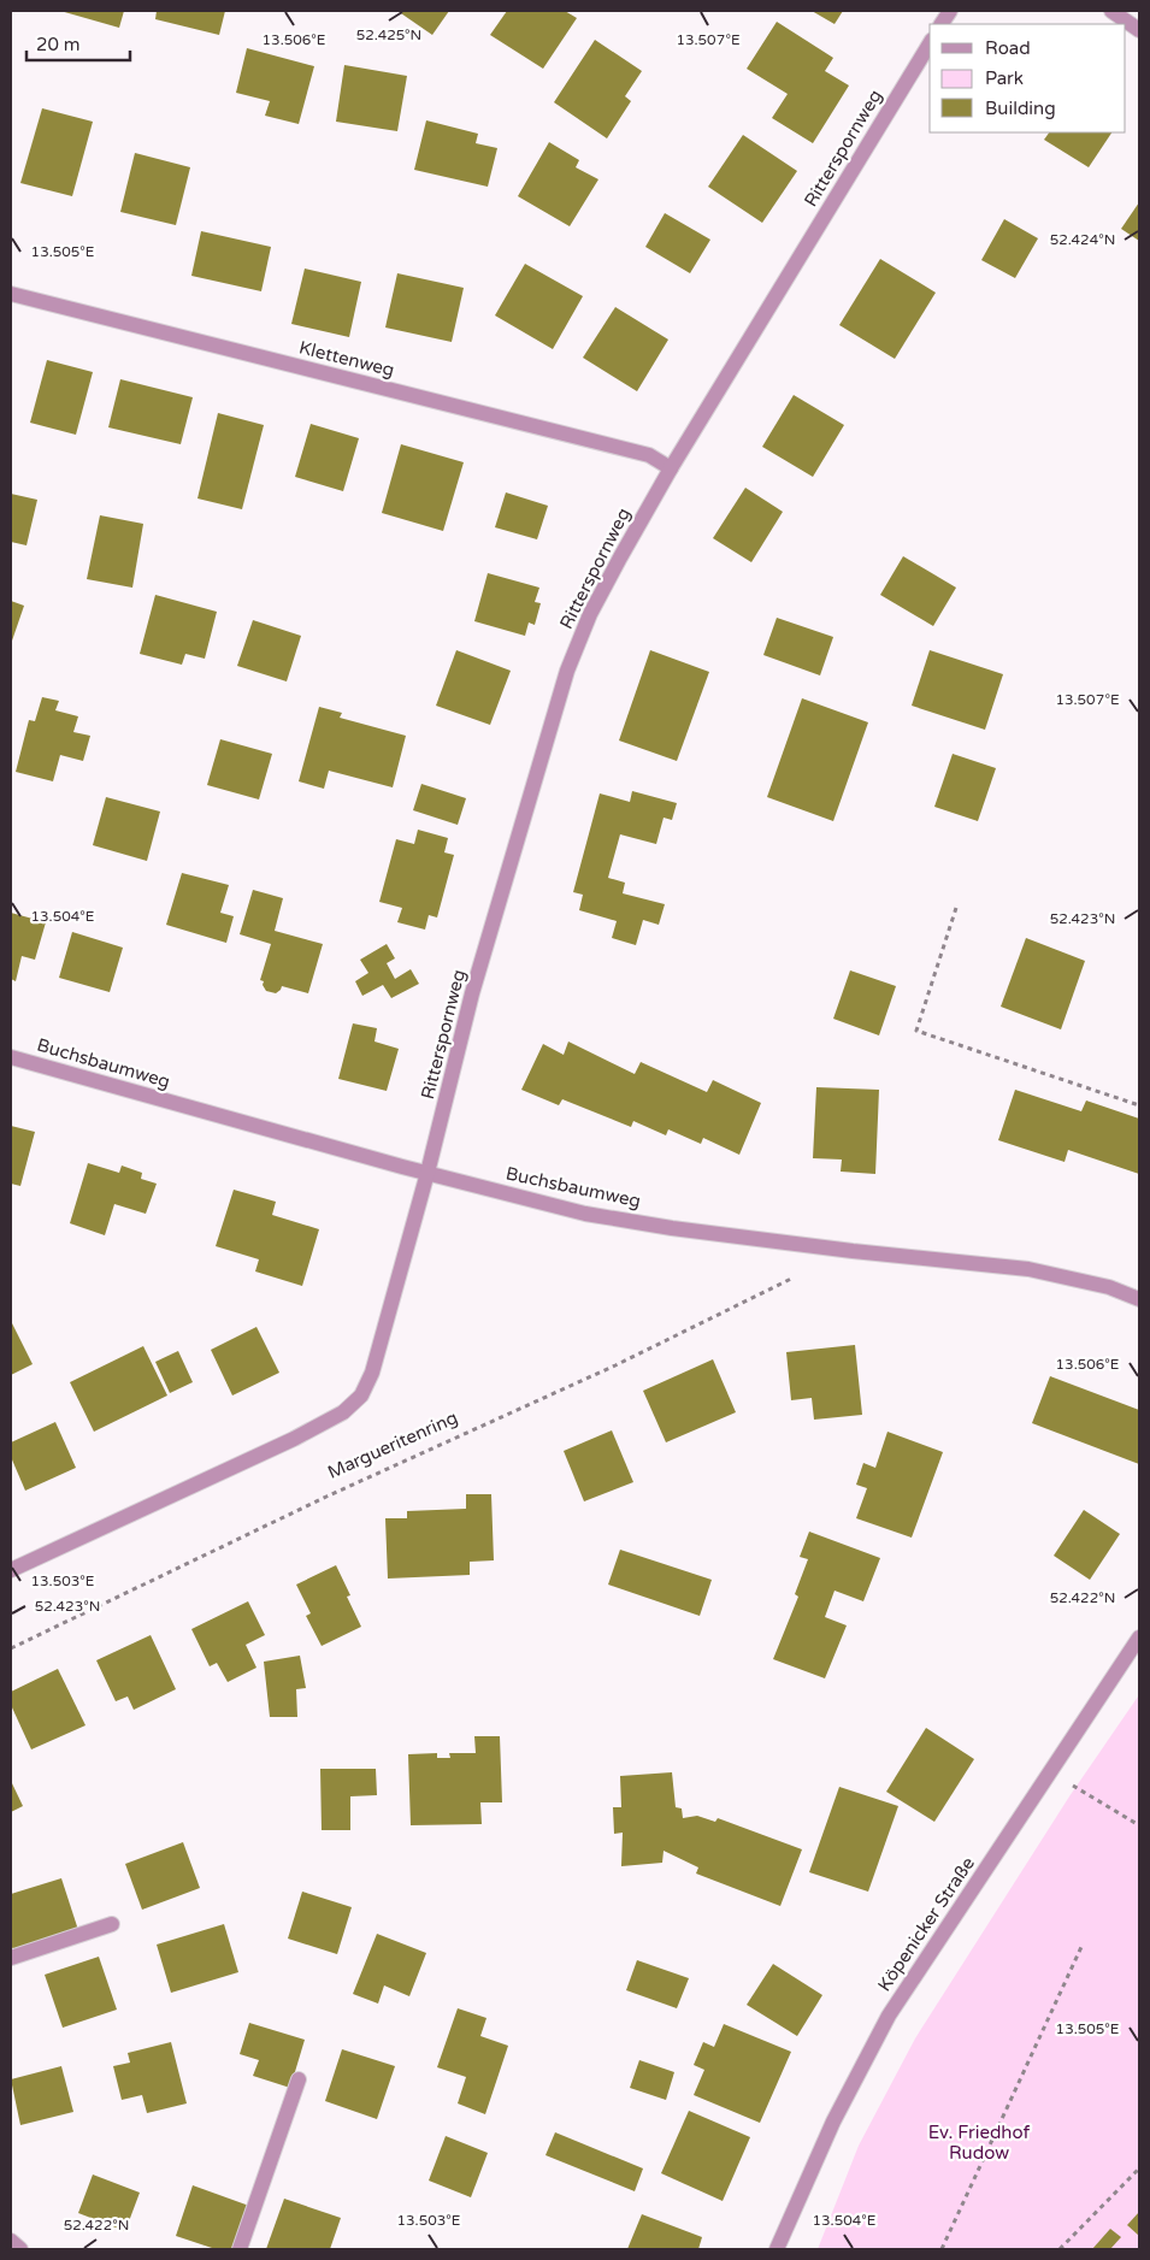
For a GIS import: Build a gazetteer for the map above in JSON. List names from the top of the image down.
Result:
{
  "streets": {
    "street": [
      "Ritterspornweg",
      "Klettenweg",
      "Buchsbaumweg",
      "Köpenicker Straße"
    ],
    "path": ["Margueritenring"]
  },
  "crossings": [
    ["Ritterspornweg", "Klettenweg"],
    ["Ritterspornweg", "Buchsbaumweg"]
  ],
  "parks": ["Ev. Friedhof Rudow"],
  "legend": ["Road", "Park", "Building"],
  "scale_bar": "20 m",
  "coordinates": [
    "52.425°N",
    "13.507°E",
    "13.506°E",
    "52.424°N",
    "13.505°E",
    "13.504°E",
    "52.423°N",
    "13.503°E",
    "52.422°N"
  ]
}
